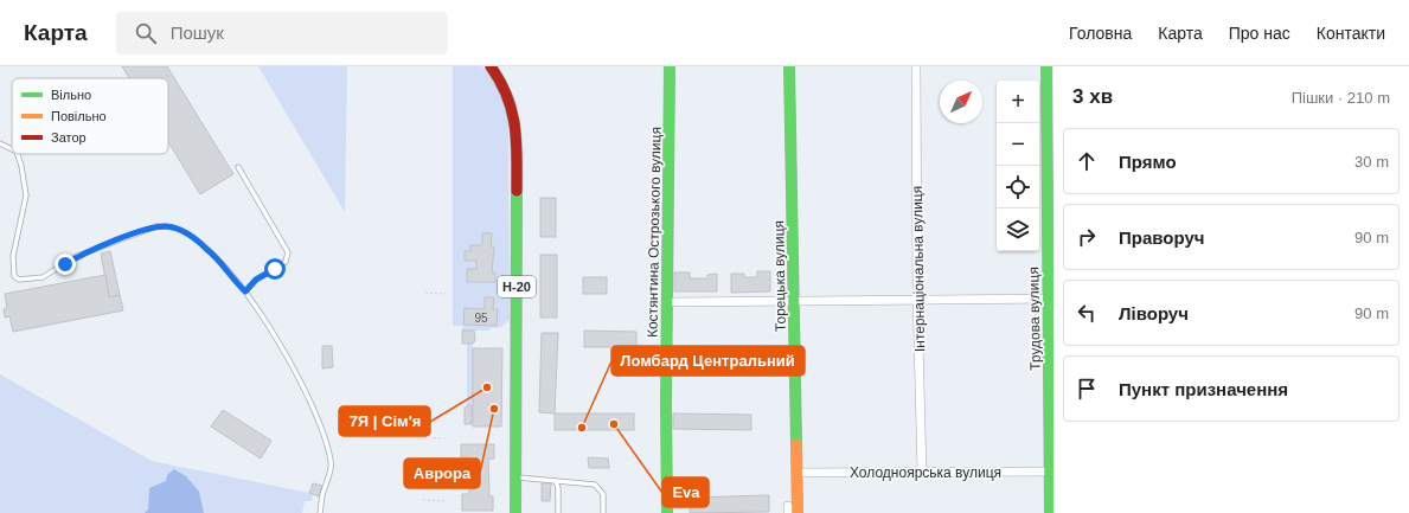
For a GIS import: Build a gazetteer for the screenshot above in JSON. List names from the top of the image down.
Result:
{
  "streets": {
    "street": [
      "Костянтина Острозького вулиця",
      "Інтернаціональна вулиця",
      "Торецька вулиця",
      "Н-20",
      "Трудова вулиця",
      "Холодноярська вулиця"
    ]
  },
  "crossings": [
    ["Інтернаціональна вулиця", "Холодноярська вулиця"],
    ["Торецька вулиця", "Холодноярська вулиця"],
    ["Трудова вулиця", "Холодноярська вулиця"]
  ],
  "places": [
    "7Я | Сім'я",
    "Аврора",
    "Eva",
    "Ломбард Центральний"
  ],
  "house_numbers": ["95"],
  "legend": ["Вільно", "Повільно", "Затор"],
  "north": "top right",
  "page": {
    "header": "Карта",
    "search": "Пошук",
    "nav": [
      "Головна",
      "Карта",
      "Про нас",
      "Контакти"
    ],
    "heading": ["3 хв", "Пішки · 210 m"],
    "map_buttons": ["+", "−"],
    "list": [
      ["Прямо", "30 m"],
      ["Праворуч", "90 m"],
      ["Ліворуч", "90 m"],
      "Пункт призначення"
    ]
  }
}
